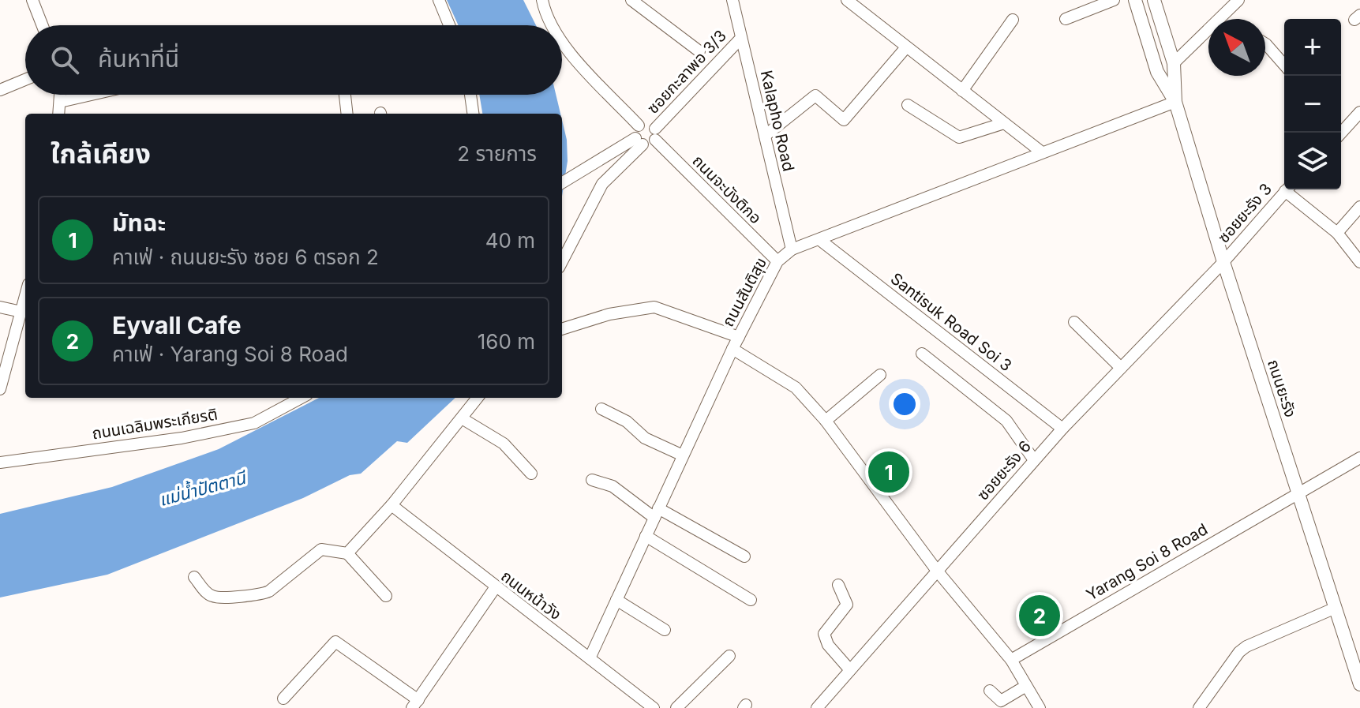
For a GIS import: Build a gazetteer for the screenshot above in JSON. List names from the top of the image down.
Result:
{
  "streets": {
    "main road": ["ถนนยะรัง"],
    "street": [
      "ซอยกะลาพอ 3/3",
      "Kalapho Road",
      "ถนนจะบังติกอ",
      "ซอยยะรัง 3",
      "ถนนสันติสุข",
      "Santisuk Road Soi 3",
      "ถนนเฉลิมพระเกียรติ",
      "ซอยยะรัง 6",
      "Yarang Soi 8 Road",
      "ถนนหน้าวัง"
    ]
  },
  "crossings": [
    ["ซอยกะลาพอ 3/3", "Kalapho Road"],
    ["ซอยกะลาพอ 3/3", "ถนนจะบังติกอ"],
    ["Kalapho Road", "ถนนสันติสุข"],
    ["ถนนจะบังติกอ", "ถนนสันติสุข"],
    ["ซอยยะรัง 3", "ถนนยะรัง"],
    ["ซอยยะรัง 3", "ซอยยะรัง 6"],
    ["ถนนสันติสุข", "Santisuk Road Soi 3"],
    ["ถนนสันติสุข", "ถนนยะรัง"],
    ["ถนนสันติสุข", "ถนนหน้าวัง"],
    ["Santisuk Road Soi 3", "ซอยยะรัง 6"],
    ["ถนนยะรัง", "ซอยยะรัง 6"],
    ["ถนนยะรัง", "Yarang Soi 8 Road"]
  ],
  "water": ["แม่น้ำปัตตานี"],
  "north": "top left",
  "page": {
    "map_buttons": ["+", "−"],
    "search": "ค้นหาที่นี่",
    "heading": ["ใกล้เคียง", "2 รายการ"],
    "list": [
      {
        "mark": "1",
        "name": "มัทฉะ",
        "note": "คาเฟ่ · ถนนยะรัง ซอย 6 ตรอก 2",
        "value": "40 m"
      },
      {
        "mark": "2",
        "name": "Eyvall Cafe",
        "note": "คาเฟ่ · Yarang Soi 8 Road",
        "value": "160 m"
      }
    ],
    "pins": ["1", "2"]
  }
}
